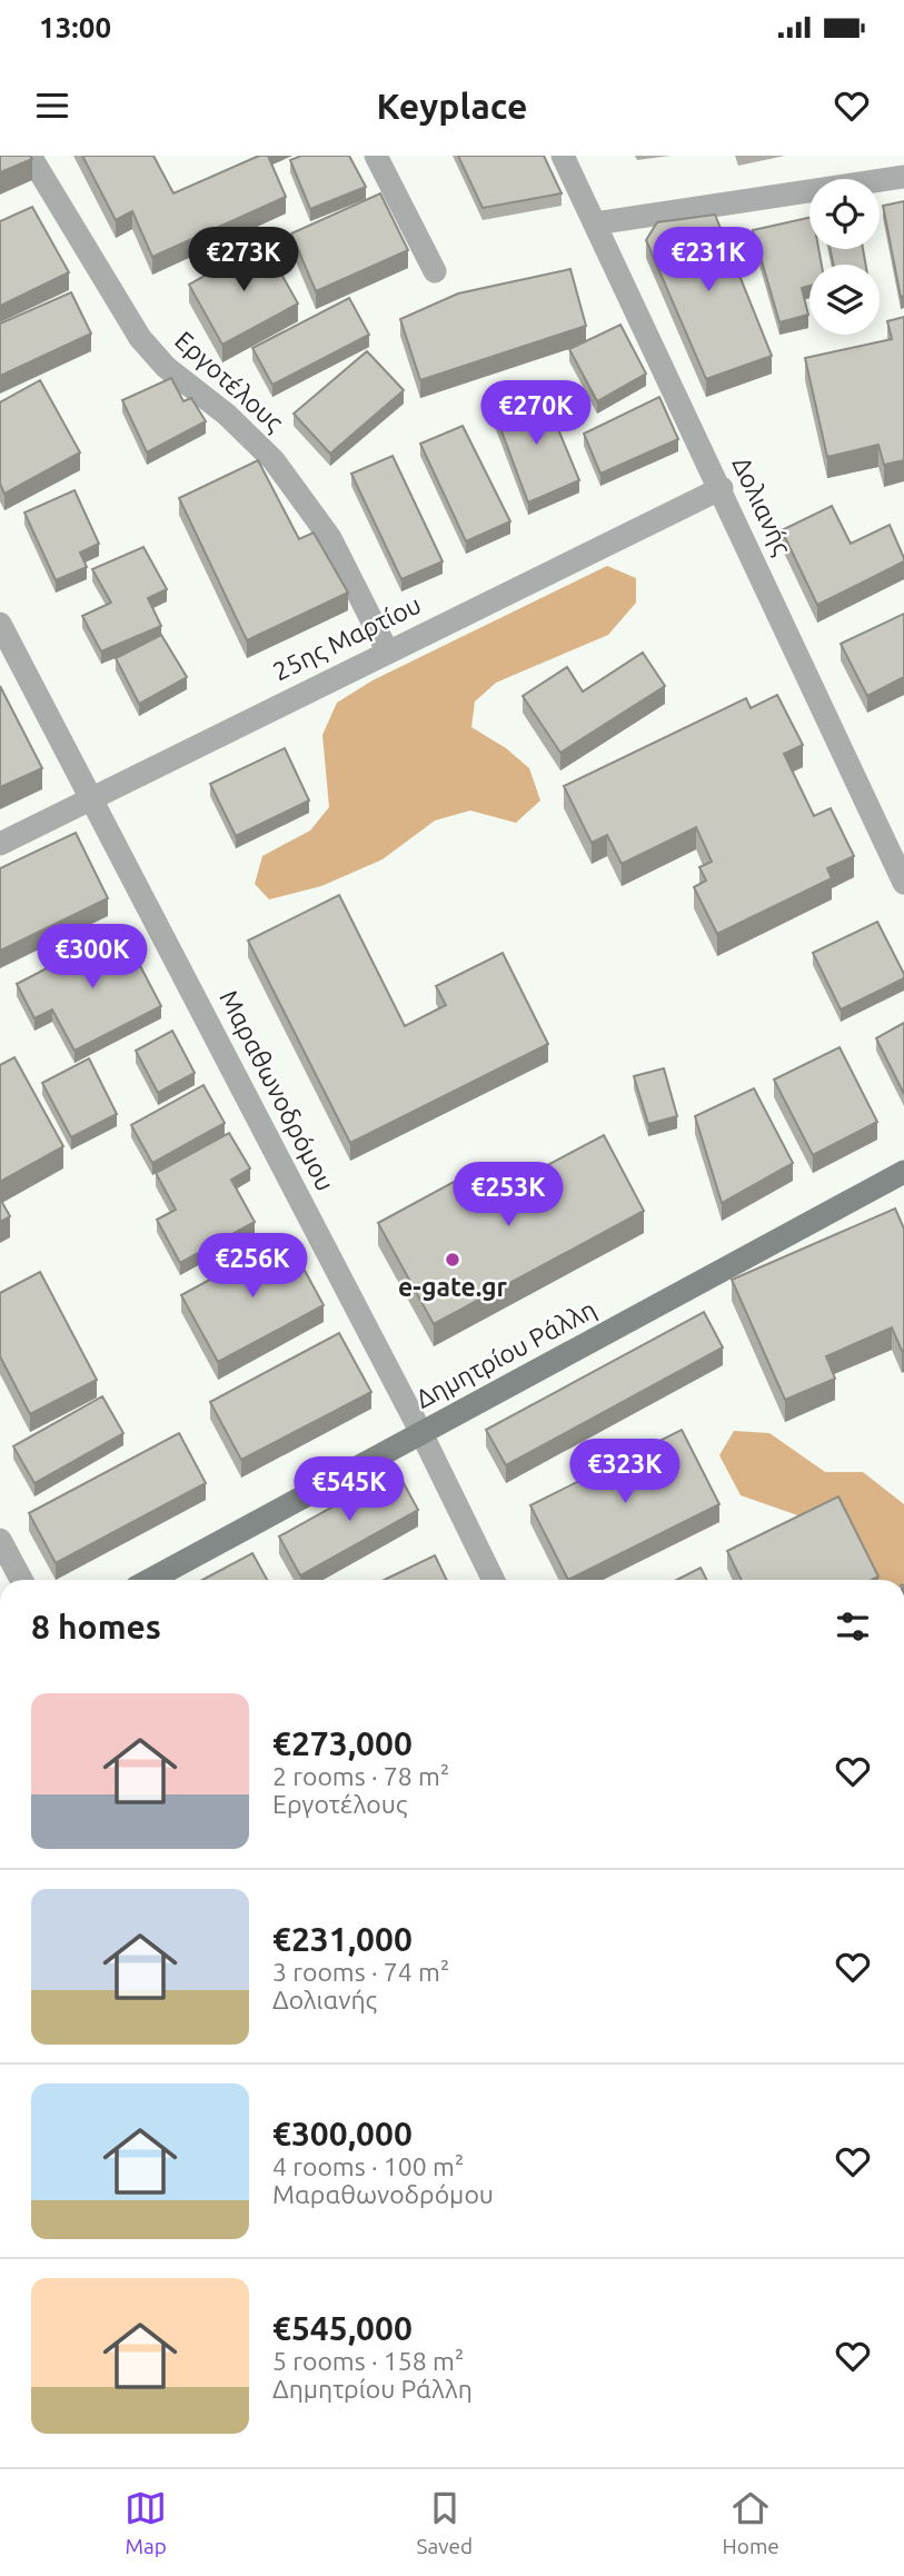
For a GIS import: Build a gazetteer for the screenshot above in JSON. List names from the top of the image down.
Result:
{
  "streets": {
    "street": [
      "Εργοτέλους",
      "Δολιανής",
      "25ης Μαρτίου",
      "Μαραθωνοδρόμου",
      "Δημητρίου Ράλλη"
    ]
  },
  "crossings": [
    ["Εργοτέλους", "25ης Μαρτίου"],
    ["Δολιανής", "25ης Μαρτίου"],
    ["25ης Μαρτίου", "Μαραθωνοδρόμου"],
    ["Μαραθωνοδρόμου", "Δημητρίου Ράλλη"]
  ],
  "places": ["e-gate.gr"],
  "page": {
    "status": "13:00",
    "header": "Keyplace",
    "price": [
      "€273K",
      "€231K",
      "€270K",
      "€300K",
      "€253K",
      "€256K",
      "€323K",
      "€545K"
    ],
    "heading": "8 homes",
    "list": [
      {
        "name": "€273,000",
        "note": "2 rooms · 78 m² · Εργοτέλους"
      },
      {
        "name": "€231,000",
        "note": "3 rooms · 74 m² · Δολιανής"
      },
      {
        "name": "€300,000",
        "note": "4 rooms · 100 m² · Μαραθωνοδρόμου"
      },
      {
        "name": "€545,000",
        "note": "5 rooms · 158 m² · Δημητρίου Ράλλη"
      }
    ],
    "tabs": ["Map", "Saved", "Home"]
  }
}
